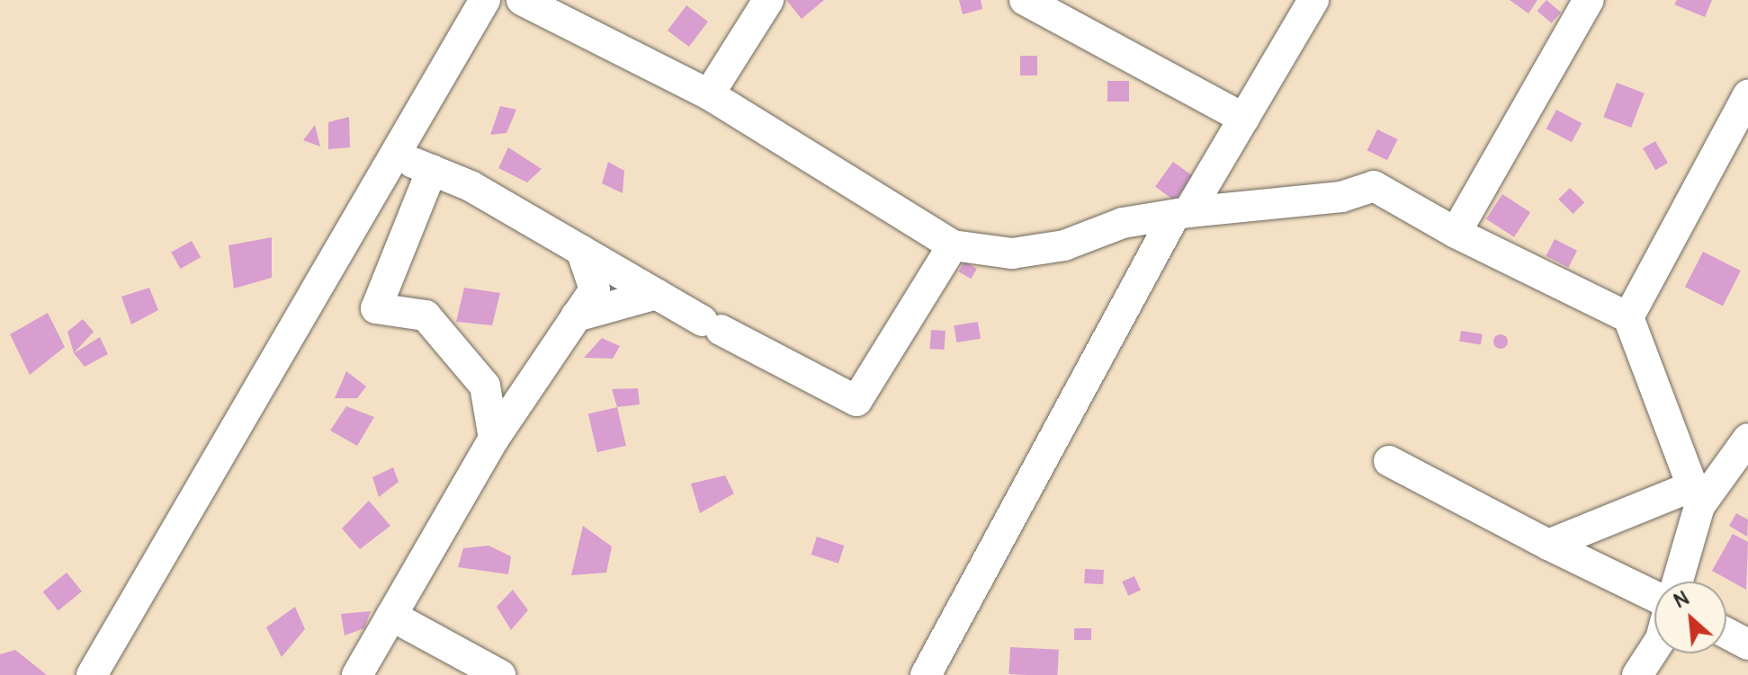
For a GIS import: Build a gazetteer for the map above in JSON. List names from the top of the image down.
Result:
{
  "north": "top left"
}
